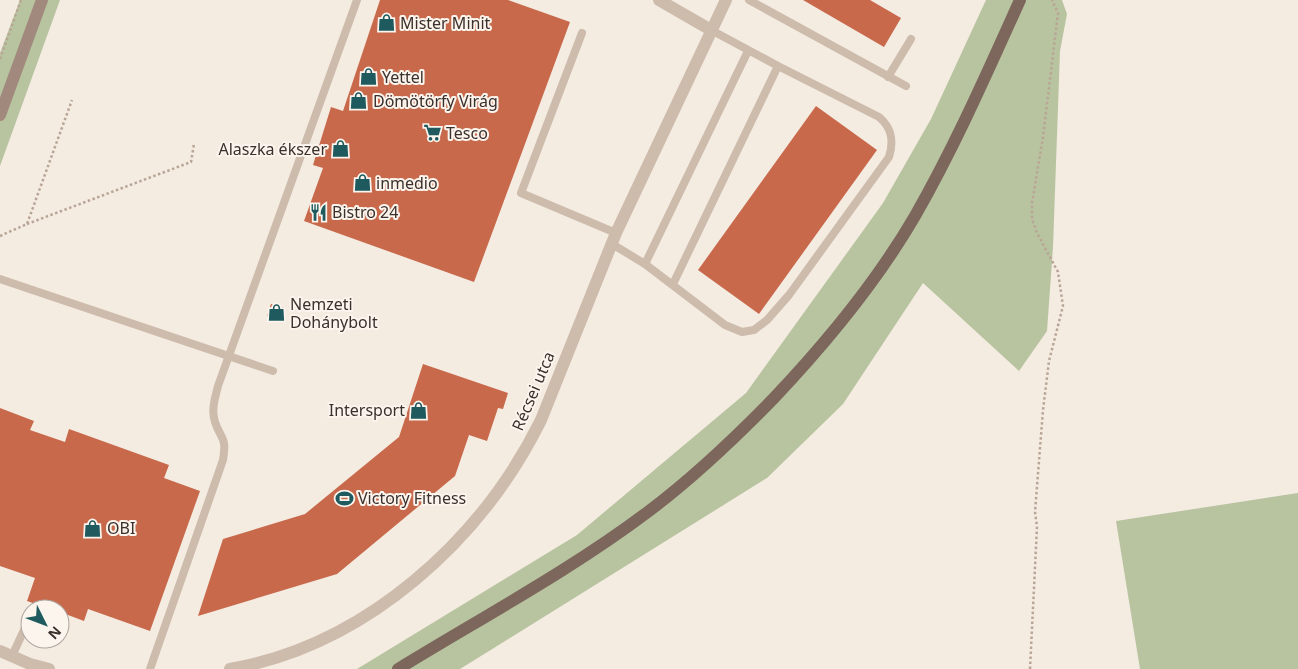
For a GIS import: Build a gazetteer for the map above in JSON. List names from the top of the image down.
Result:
{
  "streets": {
    "street": ["Récsei utca"]
  },
  "places": {
    "shop": [
      "Mister Minit",
      "Yettel",
      "Dömötörfy Virág",
      "Alaszka ékszer",
      "inmedio",
      "Nemzeti Dohánybolt",
      "Intersport",
      "OBI"
    ],
    "supermarket": ["Tesco"],
    "restaurant": ["Bistro 24"],
    "sports": ["Victory Fitness"]
  },
  "north": "bottom right"
}
